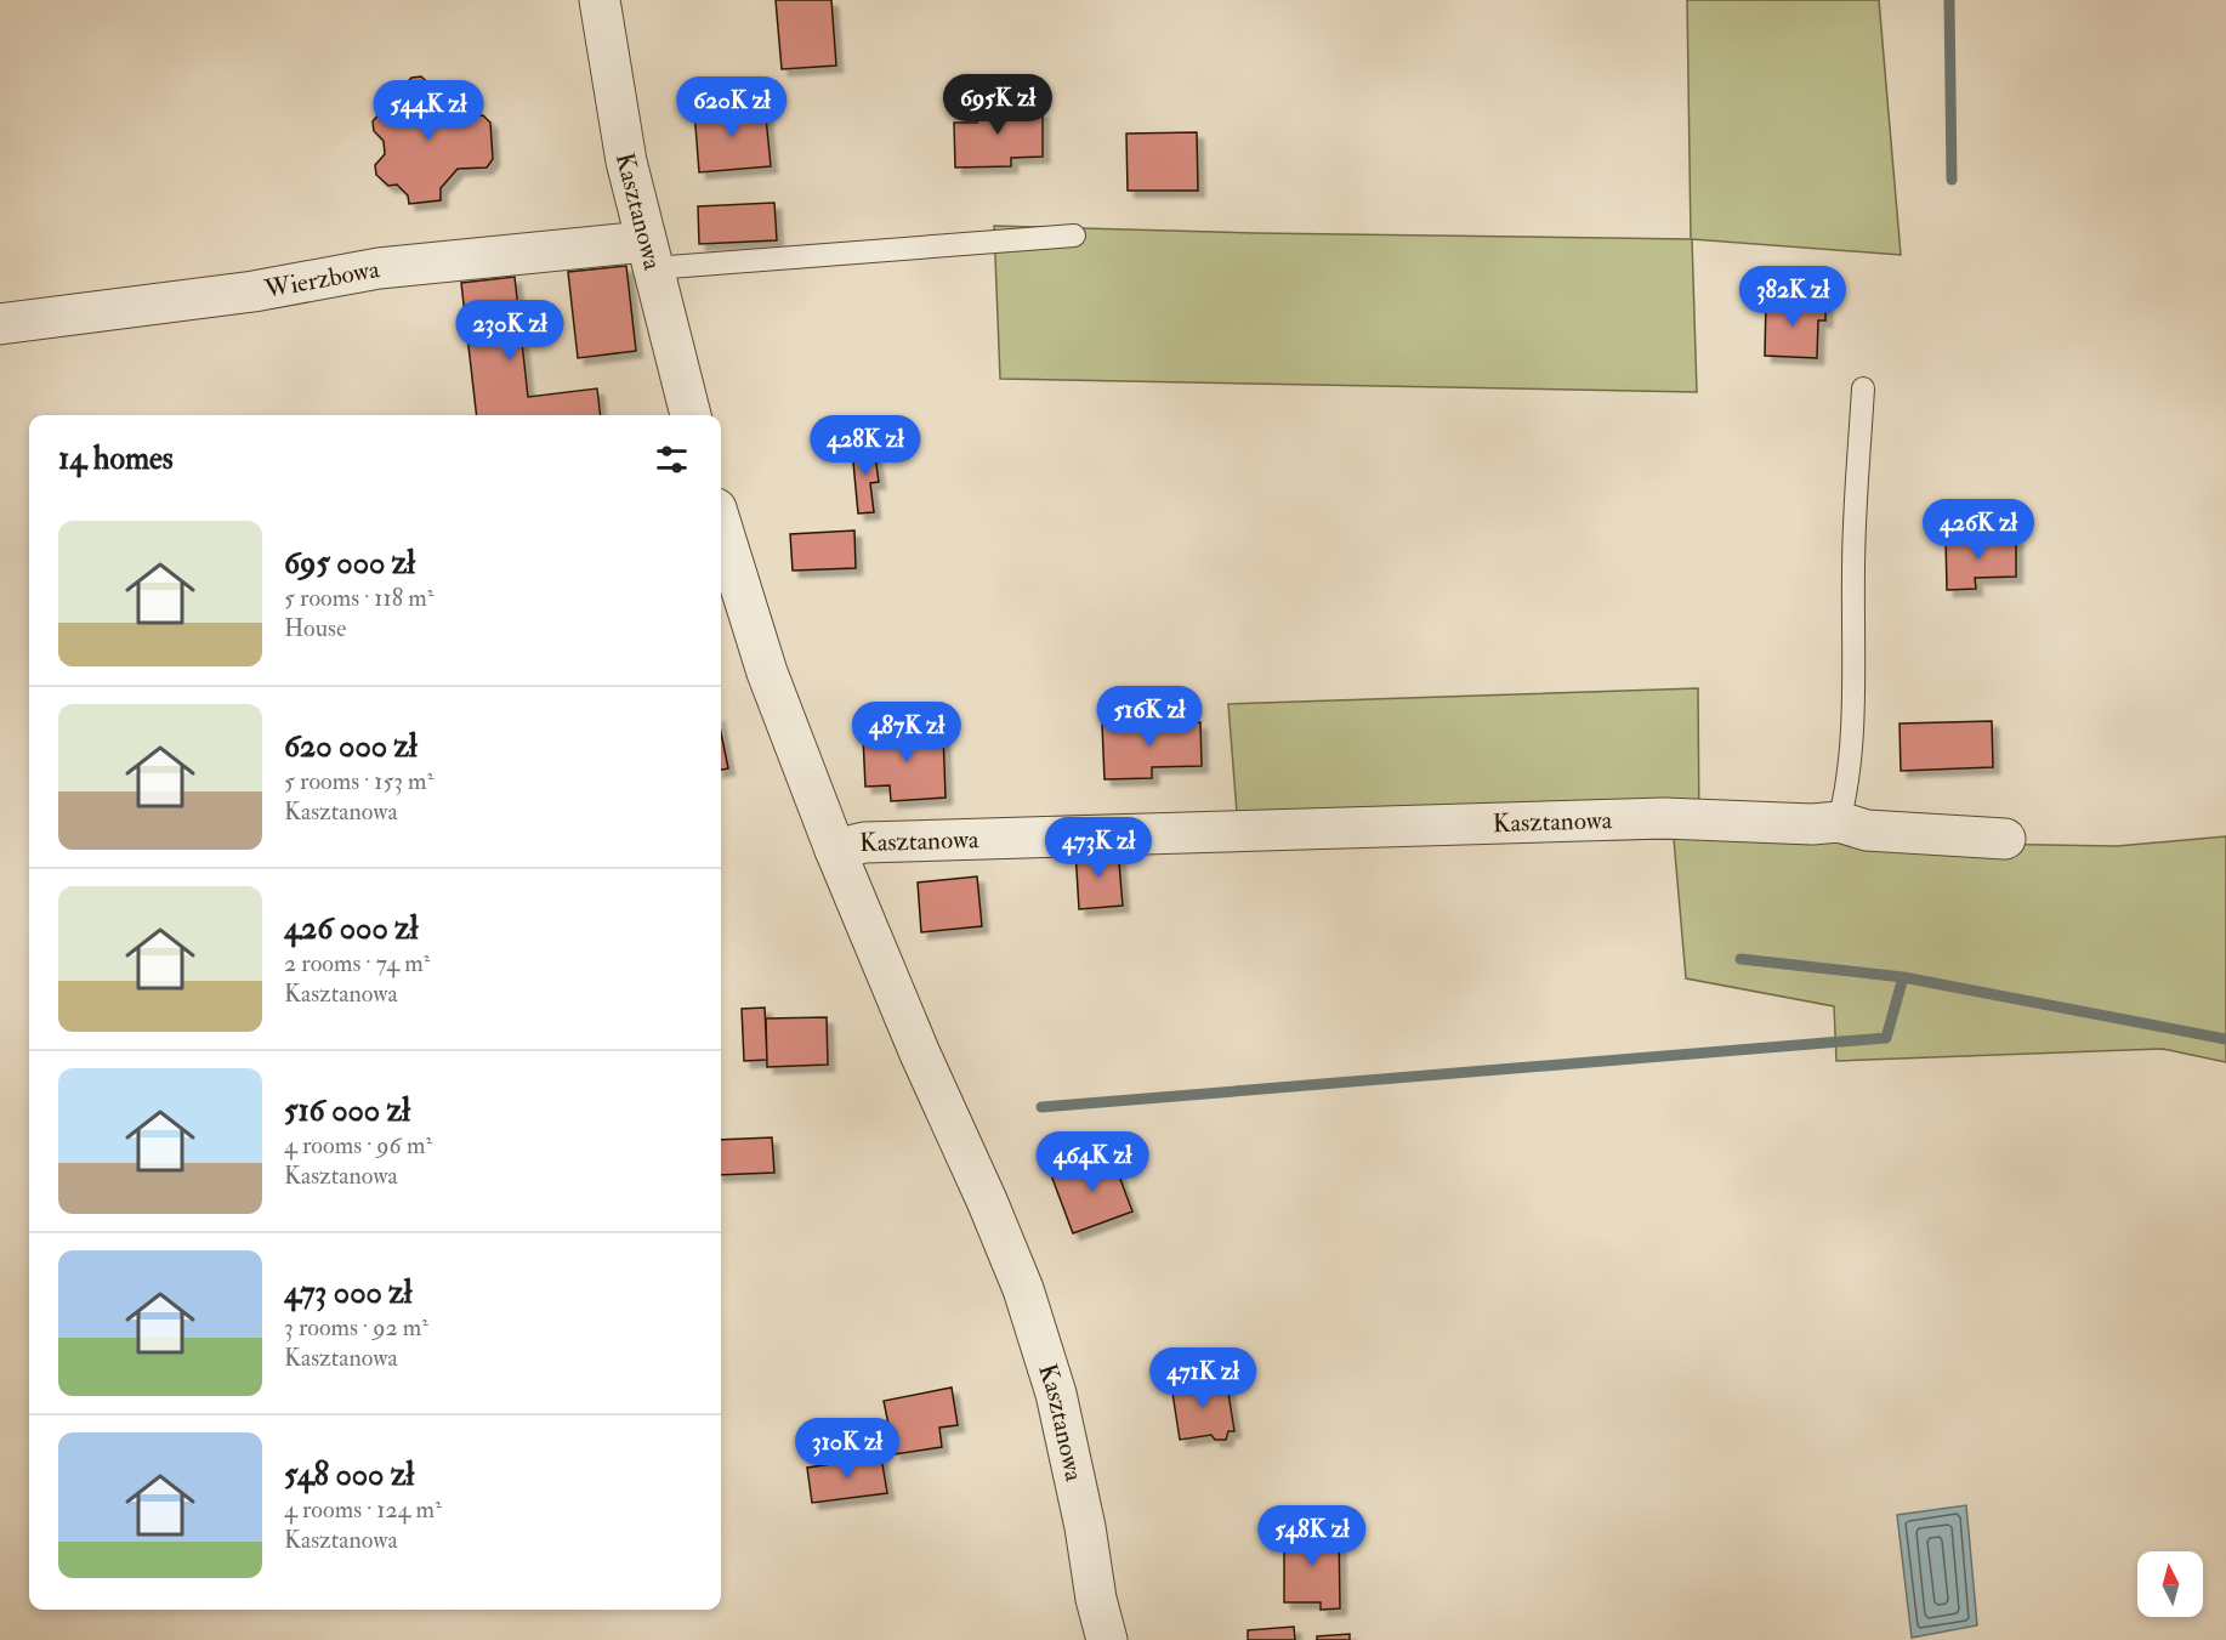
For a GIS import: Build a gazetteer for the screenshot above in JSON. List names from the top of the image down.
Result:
{
  "streets": {
    "street": ["Kasztanowa", "Wierzbowa"]
  },
  "crossings": [
    ["Kasztanowa", "Wierzbowa"]
  ],
  "north": "top",
  "page": {
    "price": [
      "695K zł",
      "620K zł",
      "544K zł",
      "382K zł",
      "230K zł",
      "428K zł",
      "426K zł",
      "516K zł",
      "487K zł",
      "473K zł",
      "464K zł",
      "471K zł",
      "310K zł",
      "548K zł"
    ],
    "heading": "14 homes",
    "list": [
      {
        "name": "695 000 zł",
        "note": "5 rooms · 118 m² · House"
      },
      {
        "name": "620 000 zł",
        "note": "5 rooms · 153 m² · Kasztanowa"
      },
      {
        "name": "426 000 zł",
        "note": "2 rooms · 74 m² · Kasztanowa"
      },
      {
        "name": "516 000 zł",
        "note": "4 rooms · 96 m² · Kasztanowa"
      },
      {
        "name": "473 000 zł",
        "note": "3 rooms · 92 m² · Kasztanowa"
      },
      {
        "name": "548 000 zł",
        "note": "4 rooms · 124 m² · Kasztanowa"
      }
    ]
  }
}
